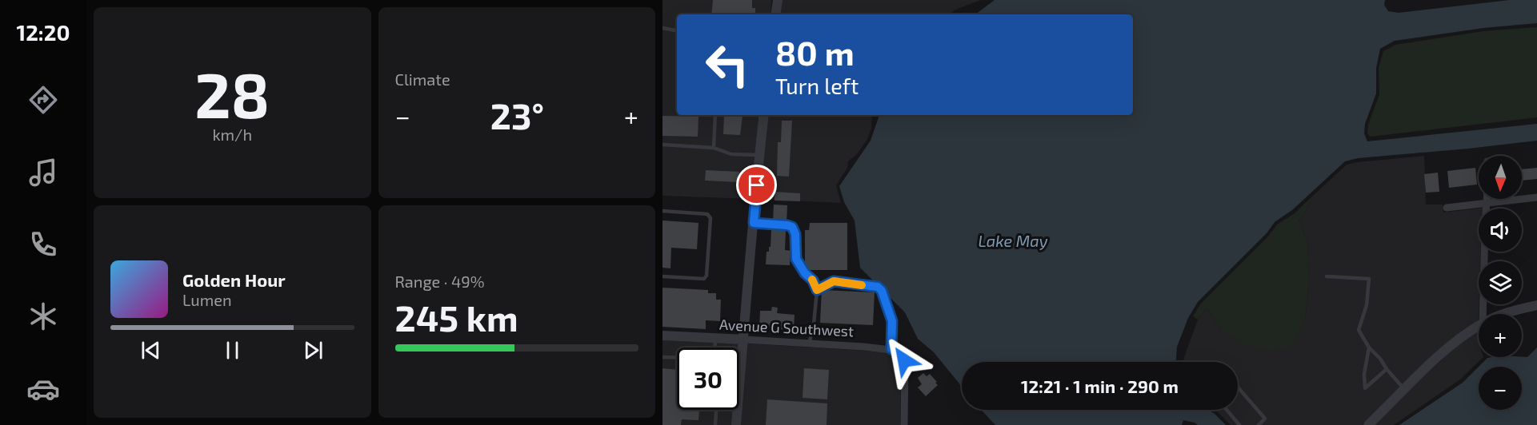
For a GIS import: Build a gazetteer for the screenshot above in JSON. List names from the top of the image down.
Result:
{
  "streets": {
    "street": ["Avenue G Southwest"]
  },
  "water": ["Lake May"],
  "north": "bottom",
  "page": {
    "tabs": "12:20",
    "tile": [
      ["28", "km/h"],
      "Climate",
      ["Range · 49%", "245 km"]
    ],
    "turn": ["80 m", "Turn left"],
    "heat": ["−", "23°", "+"],
    "map_buttons": ["+", "−"],
    "song": ["Golden Hour", "Lumen"],
    "limit": "30",
    "trip": "12:21 · 1 min · 290 m"
  }
}
